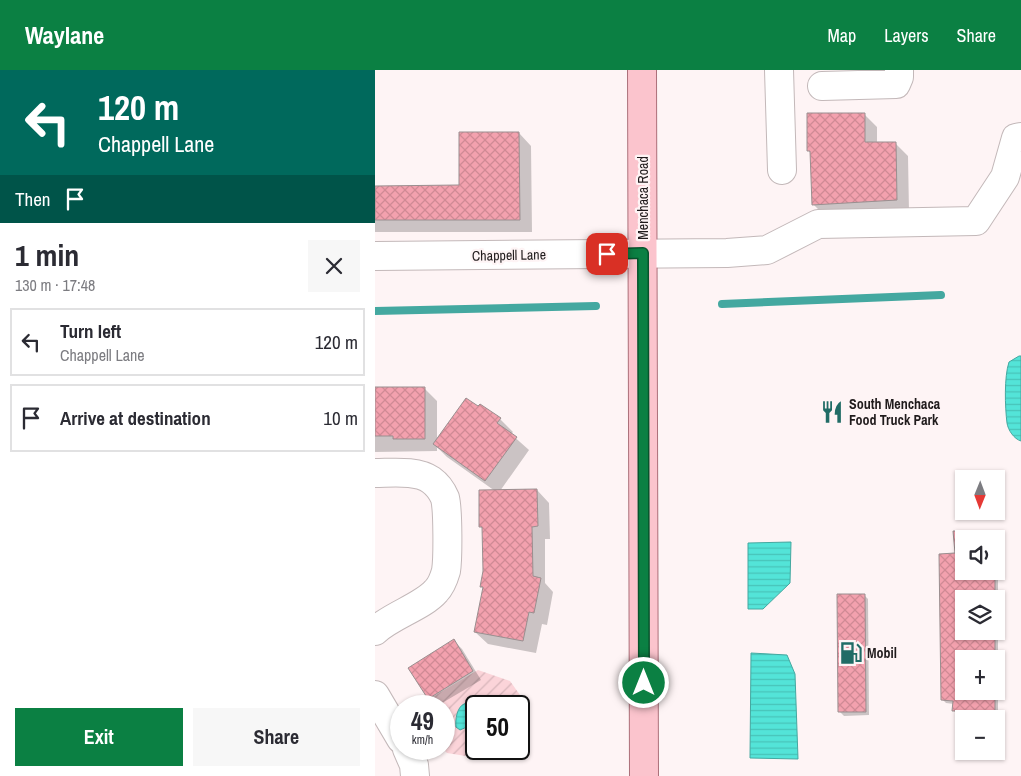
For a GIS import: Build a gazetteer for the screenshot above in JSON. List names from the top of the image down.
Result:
{
  "streets": {
    "main road": ["Menchaca Road"],
    "street": ["Chappell Lane"]
  },
  "crossings": [
    ["Menchaca Road", "Chappell Lane"]
  ],
  "places": {
    "restaurant": ["South Menchaca Food Truck Park"],
    "fuel station": ["Mobil"]
  },
  "north": "bottom",
  "page": {
    "header": "Waylane",
    "nav": ["Map", "Layers", "Share"],
    "turn": ["120 m", "Chappell Lane"],
    "then": "Then",
    "heading": ["1 min", "130 m · 17:48"],
    "list": [
      {
        "name": "Turn left",
        "note": "Chappell Lane",
        "value": "120 m"
      },
      {
        "name": "Arrive at destination",
        "value": "10 m"
      }
    ],
    "map_buttons": ["+", "−"],
    "speed": "49 km/h",
    "limit": "50",
    "buttons": ["Exit", "Share"]
  }
}
